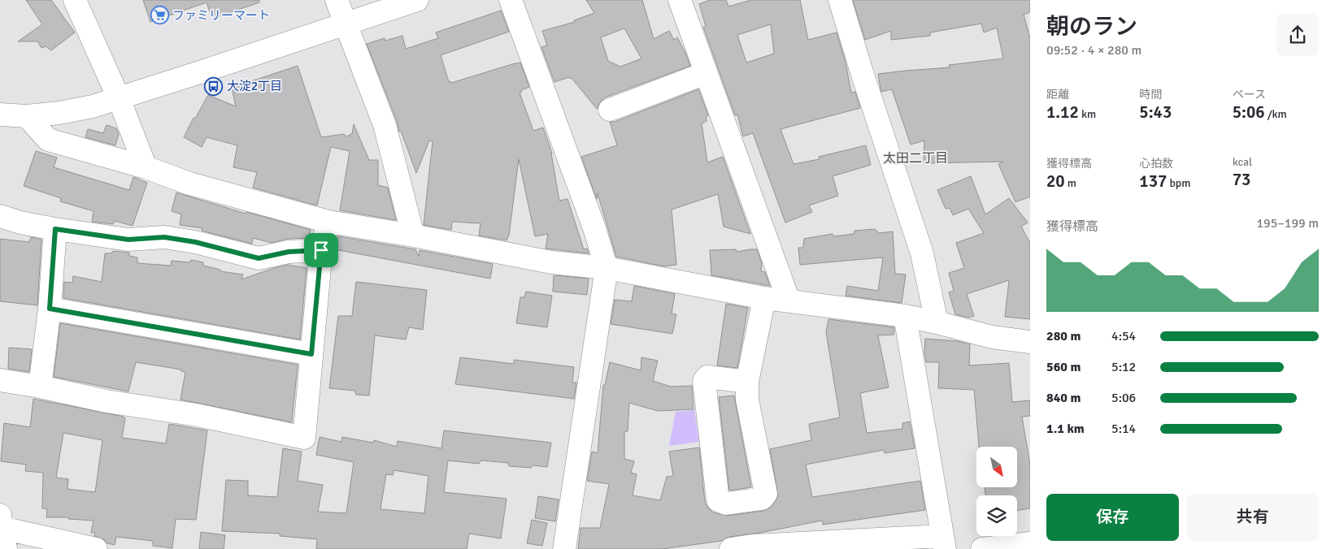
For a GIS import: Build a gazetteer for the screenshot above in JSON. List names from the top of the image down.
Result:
{
  "districts": ["太田二丁目"],
  "places": {
    "supermarket": ["ファミリーマート"],
    "bus stop": ["大淀2丁目"]
  },
  "north": "bottom right",
  "page": {
    "heading": ["朝のラン", "09:52 · 4 × 280 m"],
    "stats": [
      ["距離", "1.12 km"],
      ["時間", "5:43"],
      ["ペース", "5:06 /km"],
      ["獲得標高", "20 m"],
      ["心拍数", "137 bpm"],
      ["kcal", "73"]
    ],
    "chart": ["獲得標高", "195–199 m"],
    "list": [
      {
        "name": "280 m",
        "note": "4:54"
      },
      {
        "name": "560 m",
        "note": "5:12"
      },
      {
        "name": "840 m",
        "note": "5:06"
      },
      {
        "name": "1.1 km",
        "note": "5:14"
      }
    ],
    "buttons": ["保存", "共有"]
  }
}
